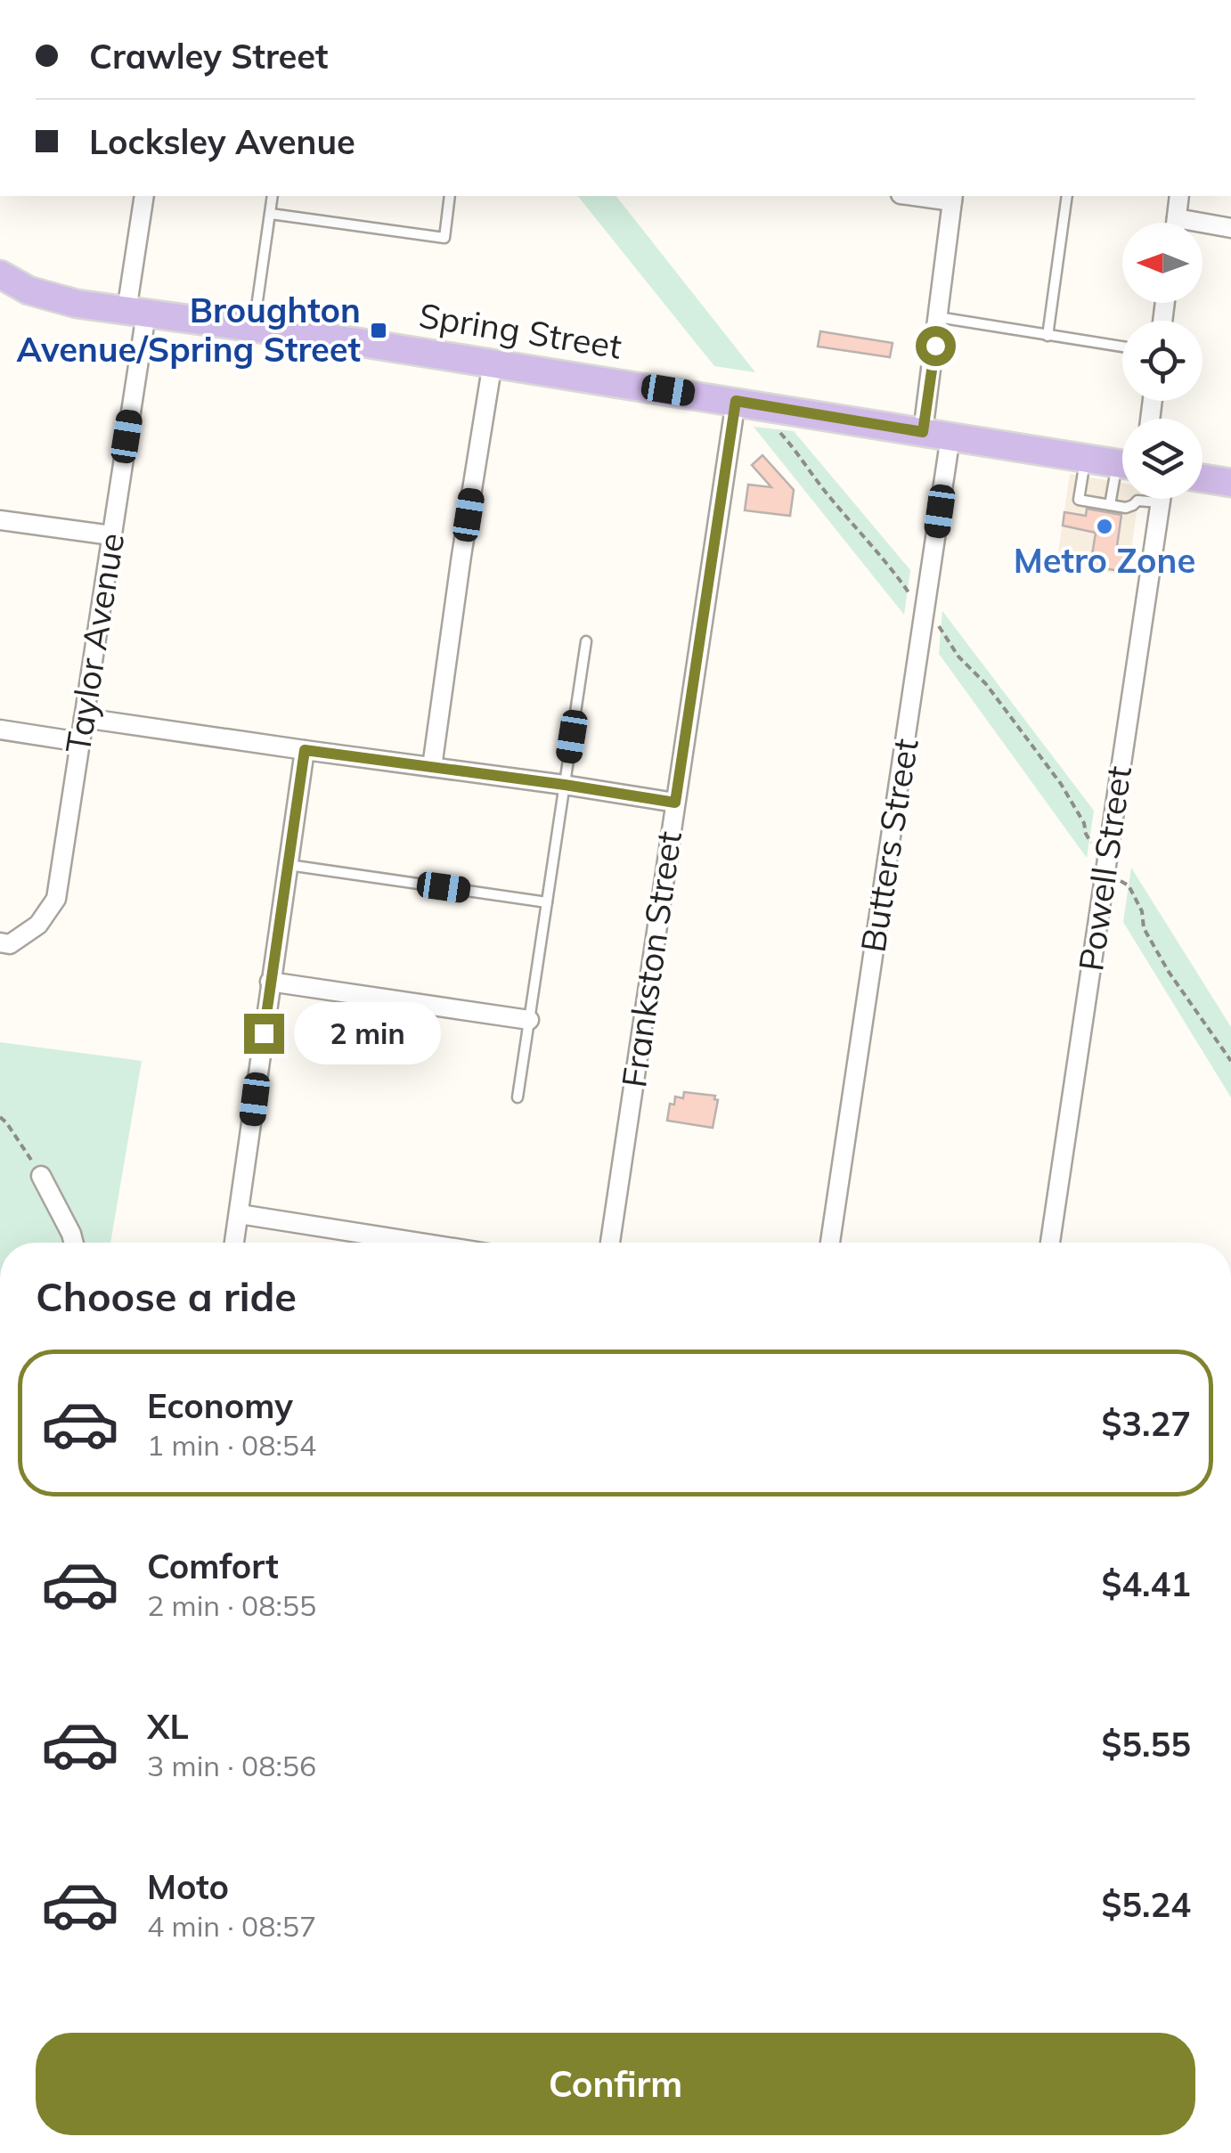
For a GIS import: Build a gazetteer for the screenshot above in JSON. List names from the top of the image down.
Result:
{
  "streets": {
    "main road": ["Spring Street"],
    "street": [
      "Taylor Avenue",
      "Butters Street",
      "Powell Street",
      "Frankston Street"
    ]
  },
  "crossings": [
    ["Spring Street", "Taylor Avenue"],
    ["Spring Street", "Butters Street"],
    ["Spring Street", "Frankston Street"]
  ],
  "places": {
    "transit": ["Broughton Avenue/Spring Street"],
    "other": ["Metro Zone"]
  },
  "north": "left",
  "page": {
    "banner": ["Crawley Street", "Locksley Avenue"],
    "bubble": "2 min",
    "heading": "Choose a ride",
    "list": [
      {
        "name": "Economy",
        "note": "1 min · 08:54",
        "value": "$3.27"
      },
      {
        "name": "Comfort",
        "note": "2 min · 08:55",
        "value": "$4.41"
      },
      {
        "name": "XL",
        "note": "3 min · 08:56",
        "value": "$5.55"
      },
      {
        "name": "Moto",
        "note": "4 min · 08:57",
        "value": "$5.24"
      }
    ],
    "buttons": "Confirm"
  }
}
